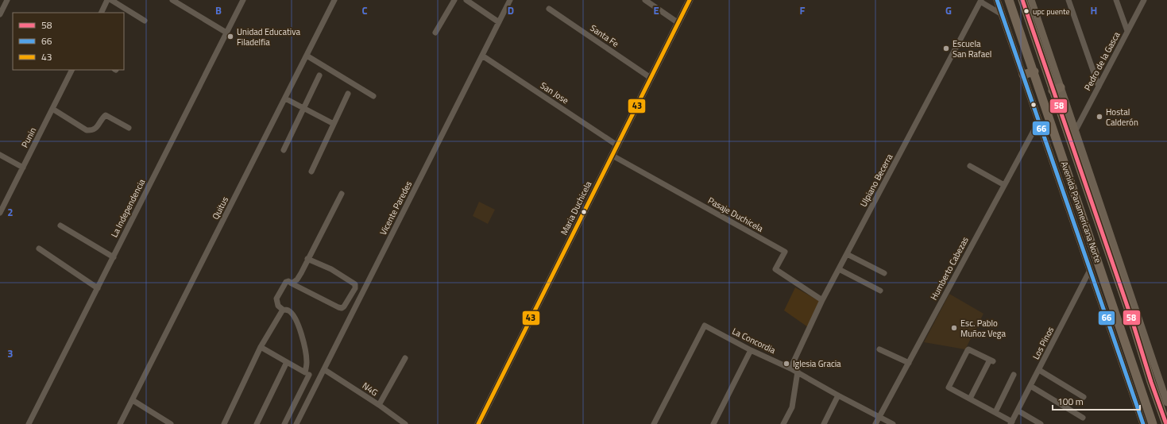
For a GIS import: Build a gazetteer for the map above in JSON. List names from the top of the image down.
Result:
{
  "streets": {
    "highway": ["Avenida Panamericana Norte"],
    "main road": ["Maria Duchicela"],
    "street": [
      "Santa Fe",
      "Pedro de la Gasca",
      "San Jose",
      "Punin",
      "Ulpiano Becerra",
      "La Independencia",
      "Quitus",
      "Vicente Paredes",
      "Pasaje Duchicela",
      "Humberto Cabezas",
      "La Concordia",
      "Los Pinos",
      "N4G"
    ]
  },
  "crossings": [
    ["Santa Fe", "Maria Duchicela"],
    ["Pedro de la Gasca", "Avenida Panamericana Norte"],
    ["San Jose", "Vicente Paredes"],
    ["San Jose", "Maria Duchicela"],
    ["Ulpiano Becerra", "Avenida Panamericana Norte"],
    ["Ulpiano Becerra", "Pasaje Duchicela"],
    ["Ulpiano Becerra", "La Concordia"],
    ["Vicente Paredes", "N4G"],
    ["Maria Duchicela", "Pasaje Duchicela"],
    ["Avenida Panamericana Norte", "Humberto Cabezas"],
    ["Avenida Panamericana Norte", "Los Pinos"],
    ["Humberto Cabezas", "La Concordia"]
  ],
  "places": [
    "upc puente",
    "Unidad Educativa Filadelfia",
    "Escuela San Rafael",
    "Hostal Calderón",
    "Esc. Pablo Muñoz Vega",
    "Iglesia Gracia"
  ],
  "lines": ["transit line 58", "transit line 66", "transit line 43"],
  "legend": ["58", "66", "43"],
  "scale_bar": "100 m",
  "grid": {
    "columns": [
      "B",
      "C",
      "D",
      "E",
      "F",
      "G",
      "H"
    ],
    "rows": ["2", "3"]
  }
}
